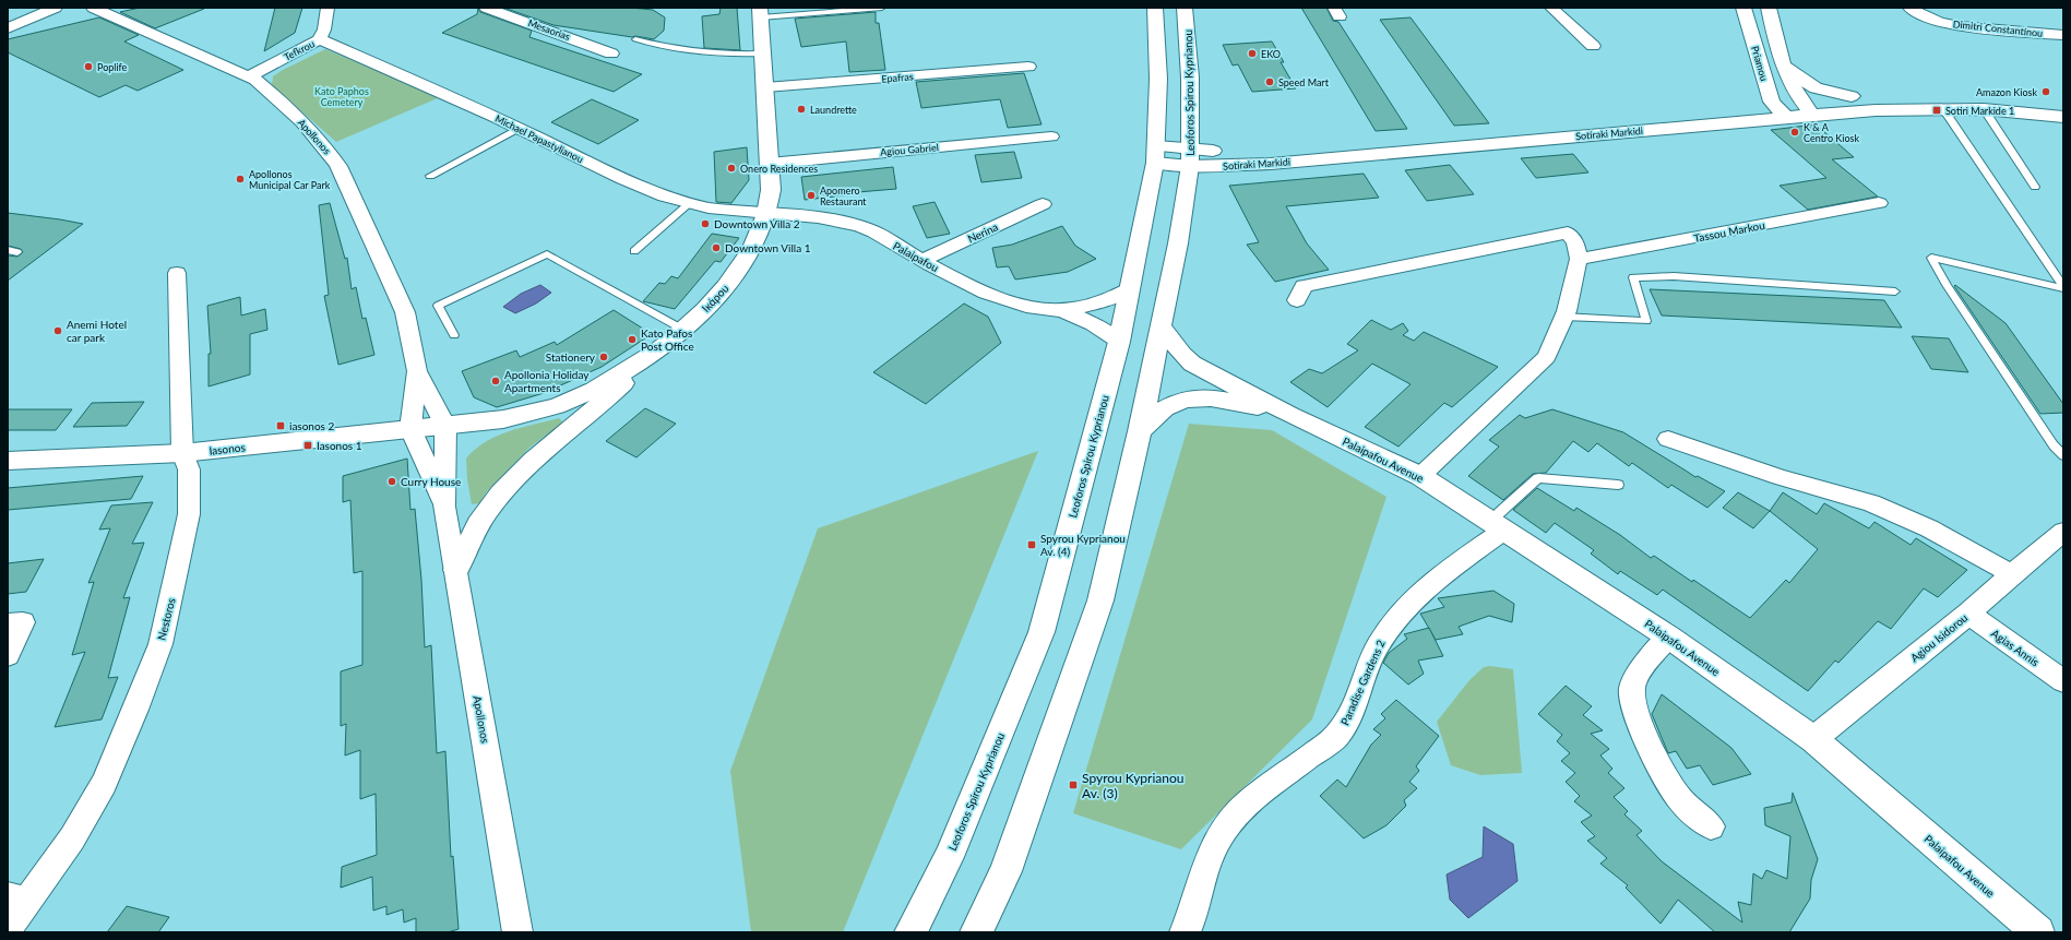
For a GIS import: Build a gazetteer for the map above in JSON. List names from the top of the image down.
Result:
{
  "streets": {
    "street": [
      "Dimitri Constantinou",
      "Mesaorias",
      "Tefkrou",
      "Priamou",
      "Epafras",
      "Leoforos Spirou Kyprianou",
      "Sotiraki Markidi",
      "Apollonos",
      "Michael Papastylianou",
      "Agiou Gabriel",
      "Tassou Markou",
      "Nerina",
      "Palaipafou",
      "Ικάρου",
      "Iasonos",
      "Palaipafou Avenue",
      "Nestoros",
      "Agiou Isidorou",
      "Agias Annis",
      "Paradise Gardens 2"
    ]
  },
  "crossings": [
    ["Tefkrou", "Apollonos"],
    ["Tefkrou", "Michael Papastylianou"],
    ["Priamou", "Sotiraki Markidi"],
    ["Epafras", "Ικάρου"],
    ["Leoforos Spirou Kyprianou", "Sotiraki Markidi"],
    ["Leoforos Spirou Kyprianou", "Palaipafou Avenue"],
    ["Apollonos", "Ικάρου"],
    ["Apollonos", "Iasonos"],
    ["Michael Papastylianou", "Palaipafou"],
    ["Michael Papastylianou", "Ικάρου"],
    ["Agiou Gabriel", "Ικάρου"],
    ["Nerina", "Palaipafou"],
    ["Palaipafou", "Ικάρου"],
    ["Ικάρου", "Iasonos"],
    ["Iasonos", "Nestoros"],
    ["Palaipafou Avenue", "Agiou Isidorou"],
    ["Palaipafou Avenue", "Paradise Gardens 2"],
    ["Agiou Isidorou", "Agias Annis"]
  ],
  "parks": ["Kato Paphos Cemetery"],
  "places": {
    "other": [
      "EKO",
      "Poplife",
      "Speed Mart",
      "Amazon Kiosk",
      "Laundrette",
      "K & A Centro Kiosk",
      "Onero Residences",
      "Apollonos Municipal Car Park",
      "Apomero Restaurant",
      "Downtown Villa 2",
      "Downtown Villa 1",
      "Anemi Hotel car park",
      "Kato Pafos Post Office",
      "Stationery",
      "Apollonia Holiday Apartments",
      "Curry House"
    ],
    "transit": [
      "Sotiri Markide 1",
      "iasonos 2",
      "Iasonos 1",
      "Spyrou Kyprianou Av. (4)",
      "Spyrou Kyprianou Av. (3)"
    ]
  }
}
